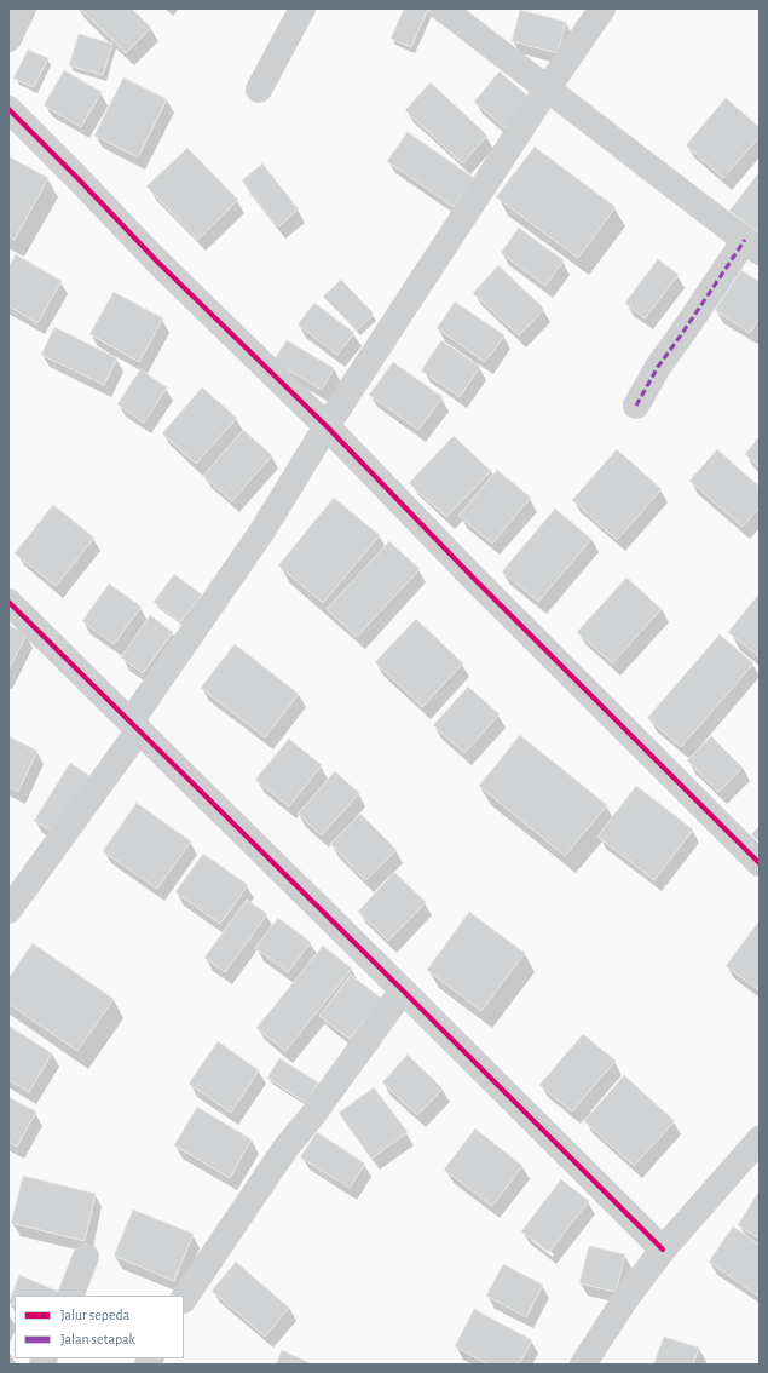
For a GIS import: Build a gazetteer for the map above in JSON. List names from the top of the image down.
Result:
{
  "legend": ["Jalur sepeda", "Jalan setapak"]
}
